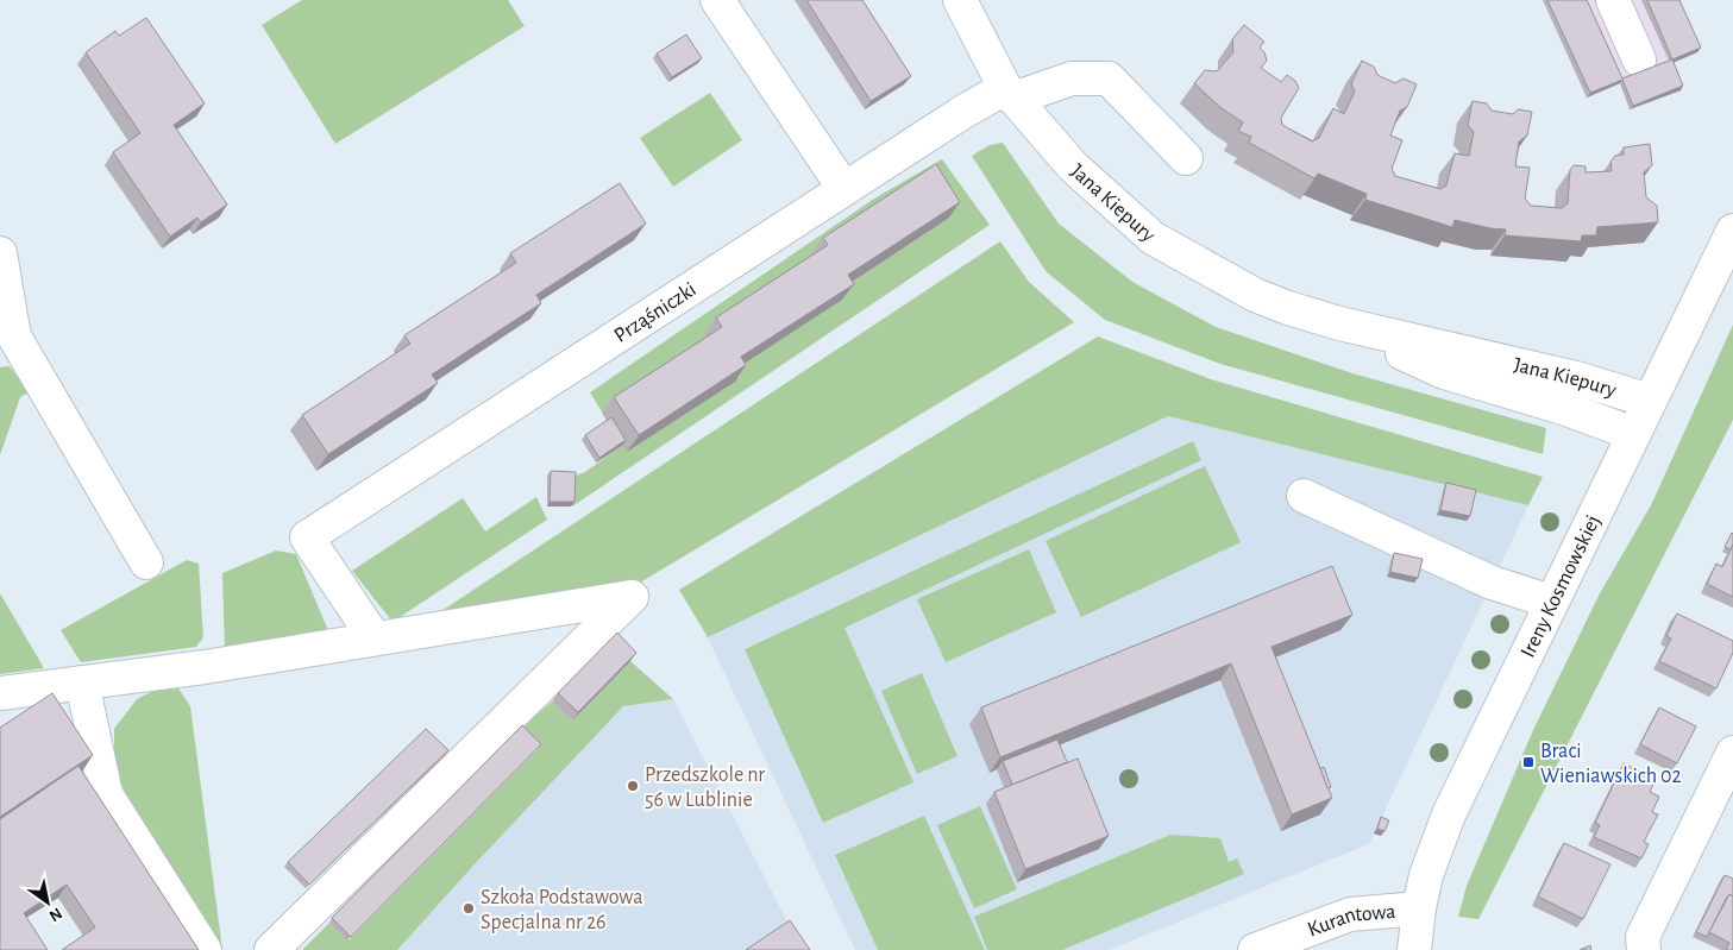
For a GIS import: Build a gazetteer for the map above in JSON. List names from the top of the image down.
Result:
{
  "streets": {
    "street": [
      "Jana Kiepury",
      "Prząśniczki",
      "Ireny Kosmowskiej",
      "Kurantowa"
    ]
  },
  "crossings": [
    ["Jana Kiepury", "Prząśniczki"],
    ["Jana Kiepury", "Ireny Kosmowskiej"],
    ["Ireny Kosmowskiej", "Kurantowa"]
  ],
  "places": {
    "transit": ["Braci Wieniawskich 02"],
    "other": ["Przedszkole nr 56 w Lublinie", "Szkoła Podstawowa Specjalna nr 26"]
  },
  "north": "bottom right"
}
